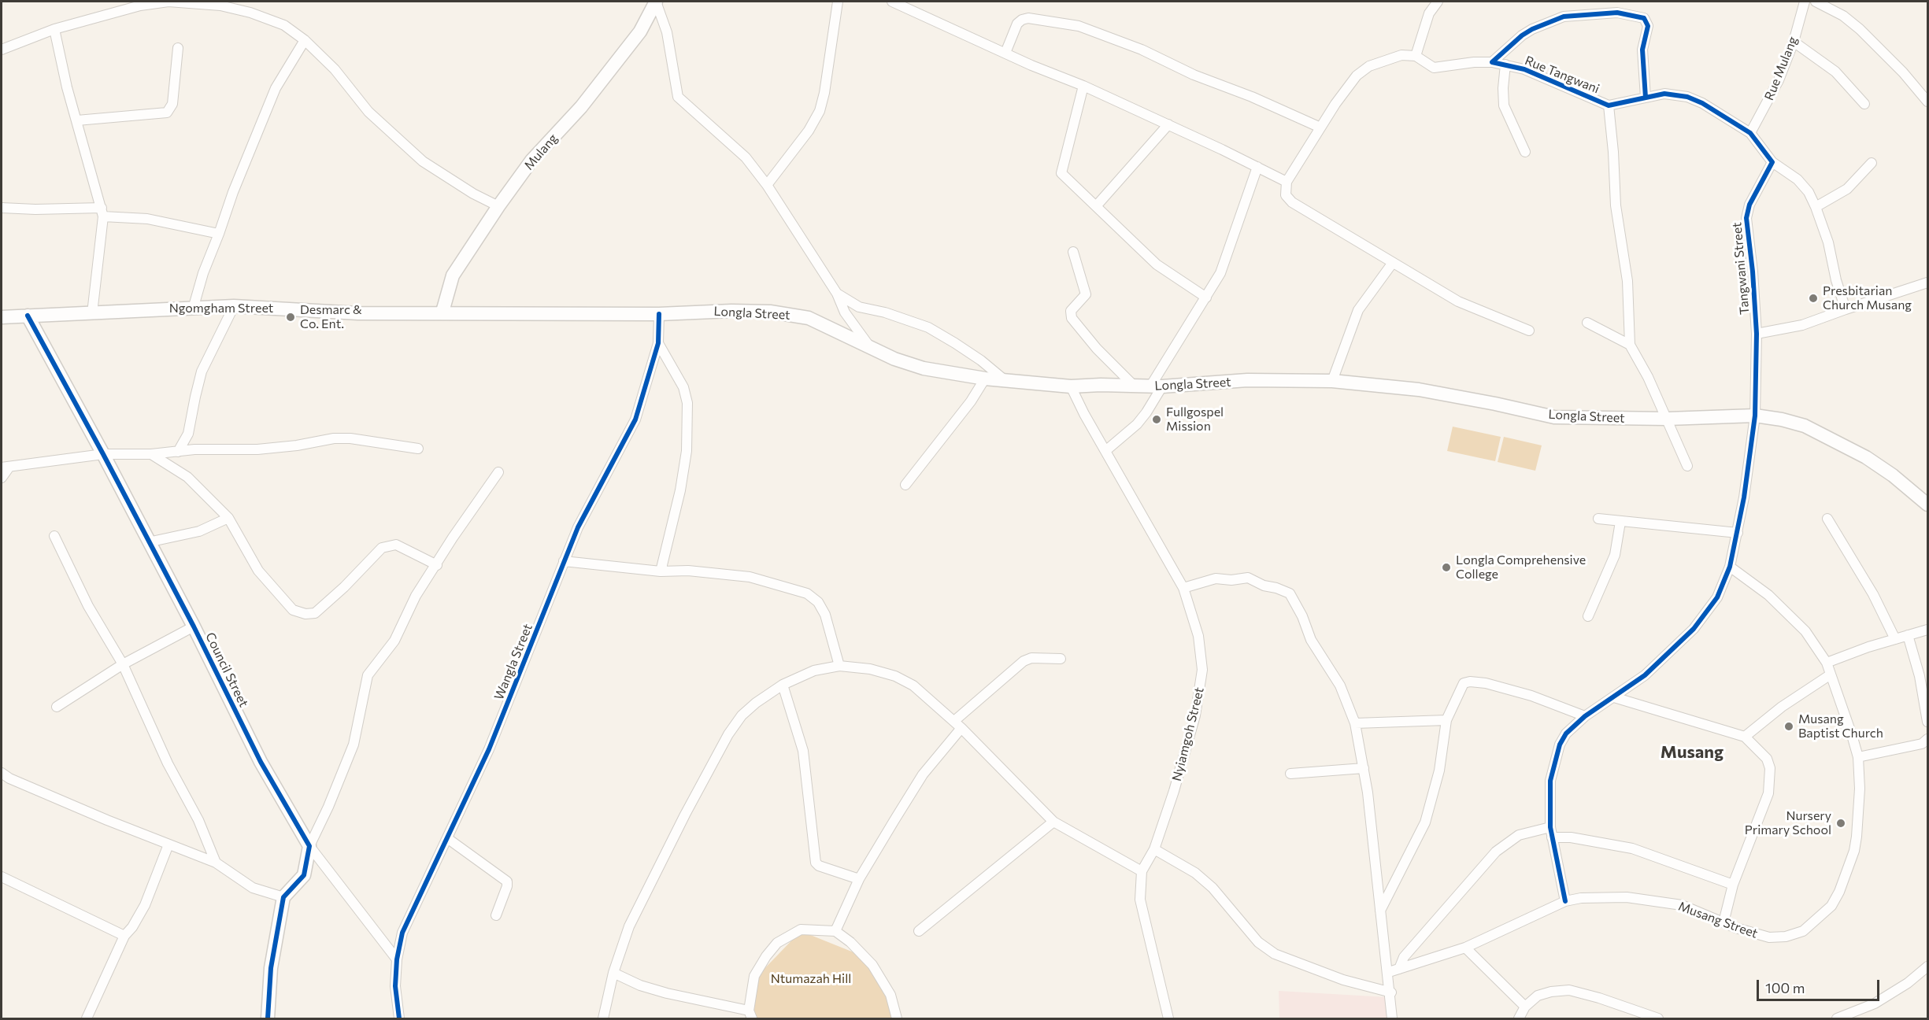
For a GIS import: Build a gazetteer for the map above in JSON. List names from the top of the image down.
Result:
{
  "streets": {
    "main road": [
      "Mulang",
      "Ngomgham Street",
      "Longla Street",
      "Council Street"
    ],
    "street": [
      "Rue Mulang",
      "Rue Tangwani",
      "Tangwani Street",
      "Wangla Street",
      "Nyiamgoh Street",
      "Musang Street"
    ]
  },
  "crossings": [
    ["Rue Mulang", "Rue Tangwani"],
    ["Mulang", "Ngomgham Street"],
    ["Mulang", "Longla Street"],
    ["Tangwani Street", "Longla Street"],
    ["Tangwani Street", "Musang Street"],
    ["Ngomgham Street", "Longla Street"],
    ["Ngomgham Street", "Council Street"],
    ["Longla Street", "Wangla Street"],
    ["Longla Street", "Nyiamgoh Street"]
  ],
  "districts": ["Musang"],
  "parks": ["Ntumazah Hill"],
  "places": [
    "Presbitarian Church Musang",
    "Desmarc & Co. Ent.",
    "Fullgospel Mission",
    "Longla Comprehensive College",
    "Musang Baptist Church",
    "Nursery Primary School"
  ],
  "scale_bar": "100 m"
}
